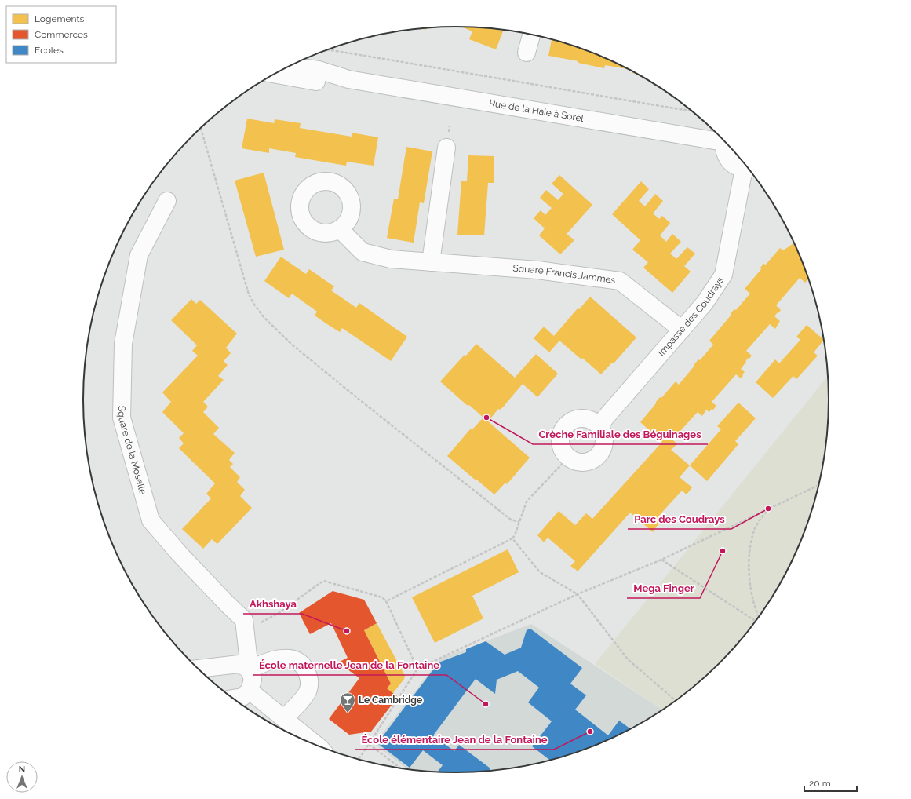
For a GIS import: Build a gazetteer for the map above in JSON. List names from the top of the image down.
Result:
{
  "streets": {
    "street": [
      "Rue de la Haie à Sorel",
      "Square Francis Jammes",
      "Impasse des Coudrays",
      "Square de la Moselle"
    ]
  },
  "crossings": [
    ["Square Francis Jammes", "Impasse des Coudrays"]
  ],
  "places": {
    "other": [
      "Crèche Familiale des Béguinages",
      "Parc des Coudrays",
      "Mega Finger",
      "Akhshaya",
      "École maternelle Jean de la Fontaine",
      "École élémentaire Jean de la Fontaine"
    ],
    "bar": ["Le Cambridge"]
  },
  "legend": ["Logements", "Commerces", "Écoles"],
  "scale_bar": "20 m",
  "north": "top"
}
